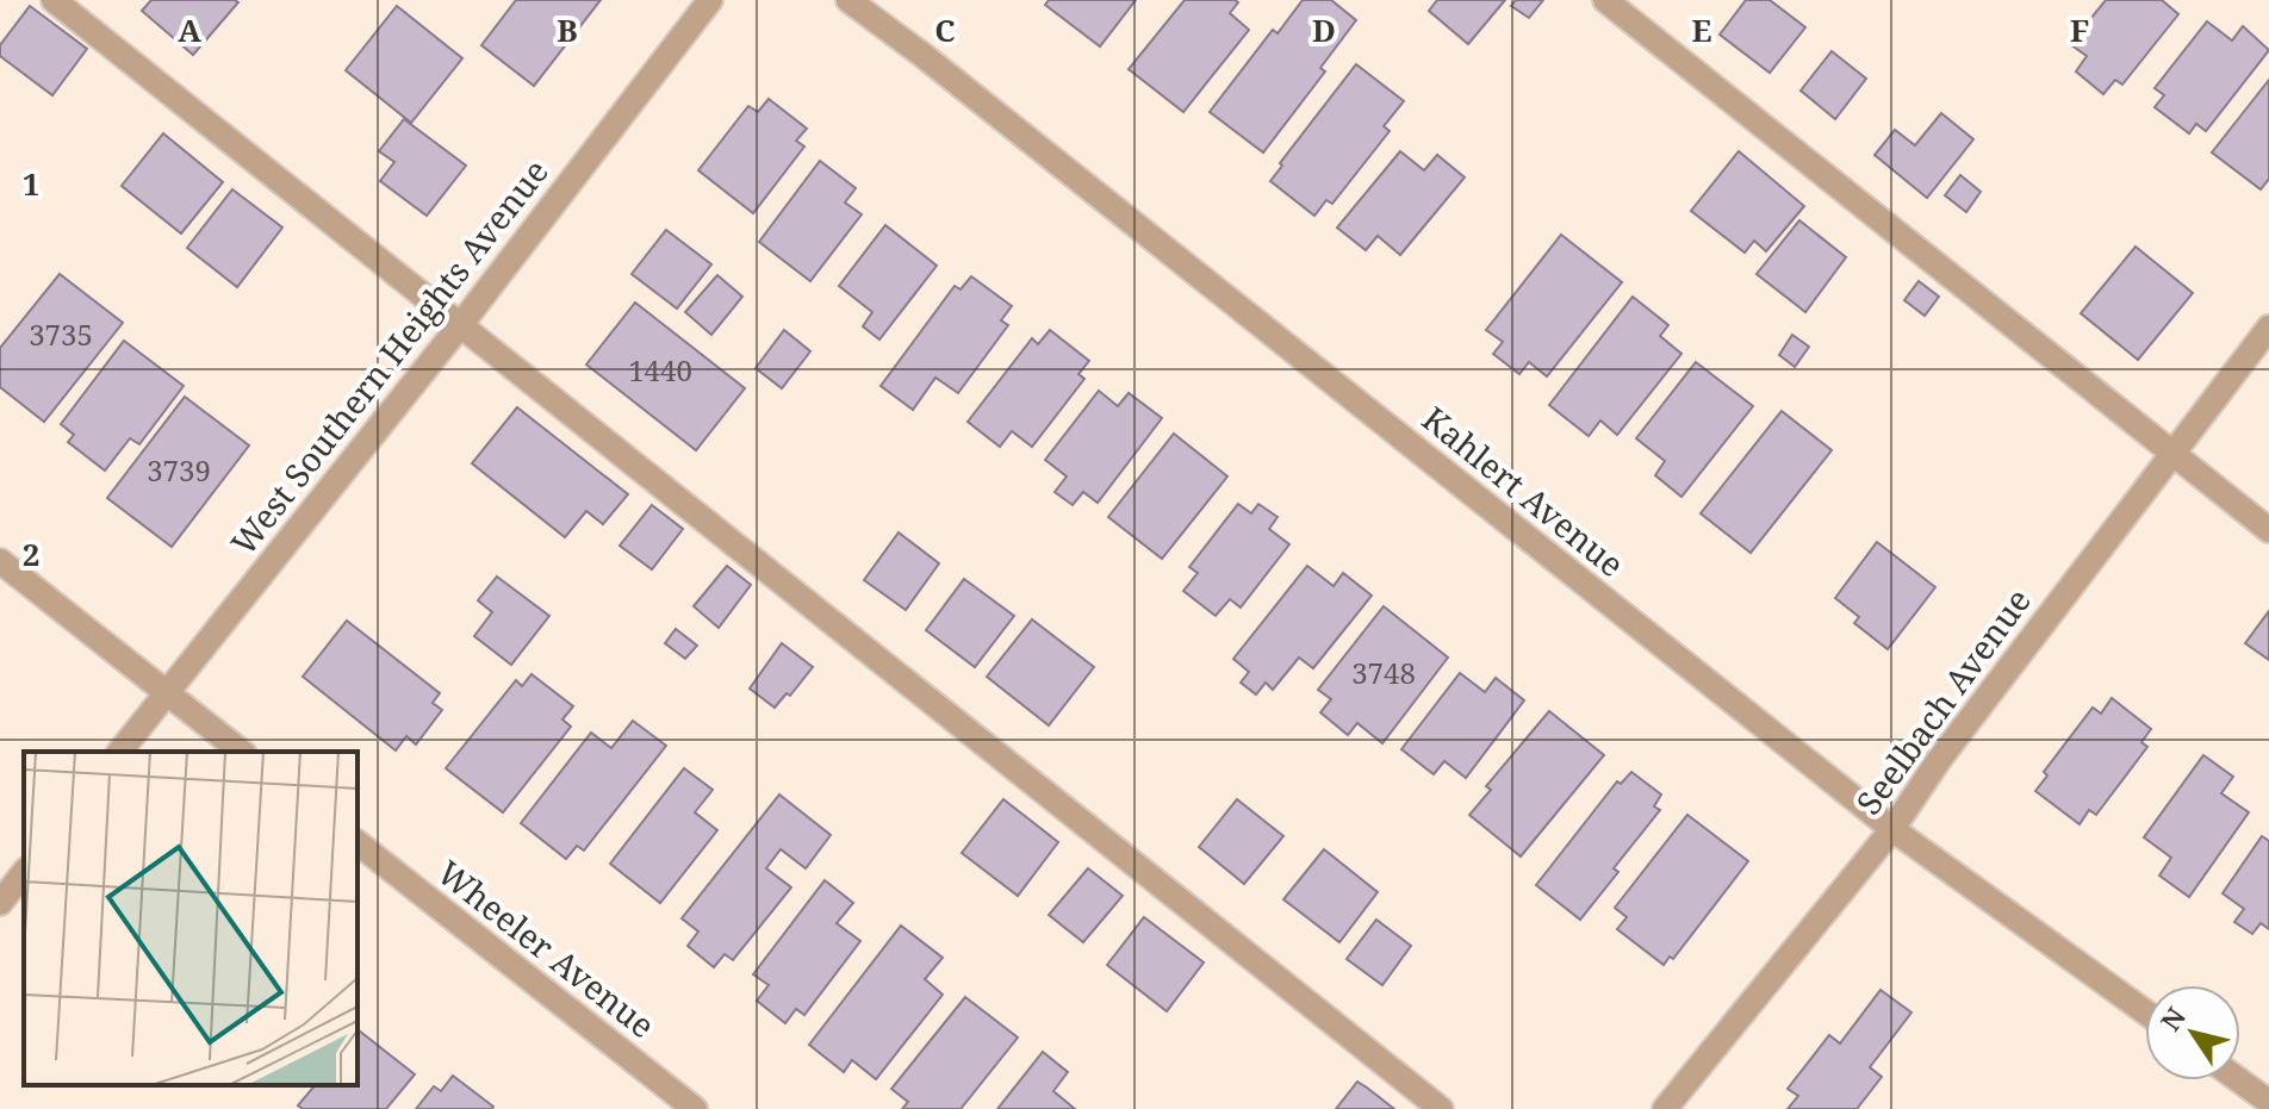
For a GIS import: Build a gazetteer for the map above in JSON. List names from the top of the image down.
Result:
{
  "streets": {
    "street": [
      "West Southern Heights Avenue",
      "Kahlert Avenue",
      "Seelbach Avenue",
      "Wheeler Avenue"
    ]
  },
  "crossings": [
    ["Kahlert Avenue", "Seelbach Avenue"]
  ],
  "house_numbers": [
    "3735",
    "1440",
    "3739",
    "3748"
  ],
  "north": "top left",
  "grid": {
    "columns": [
      "A",
      "B",
      "C",
      "D",
      "E",
      "F"
    ],
    "rows": ["1", "2"]
  }
}
